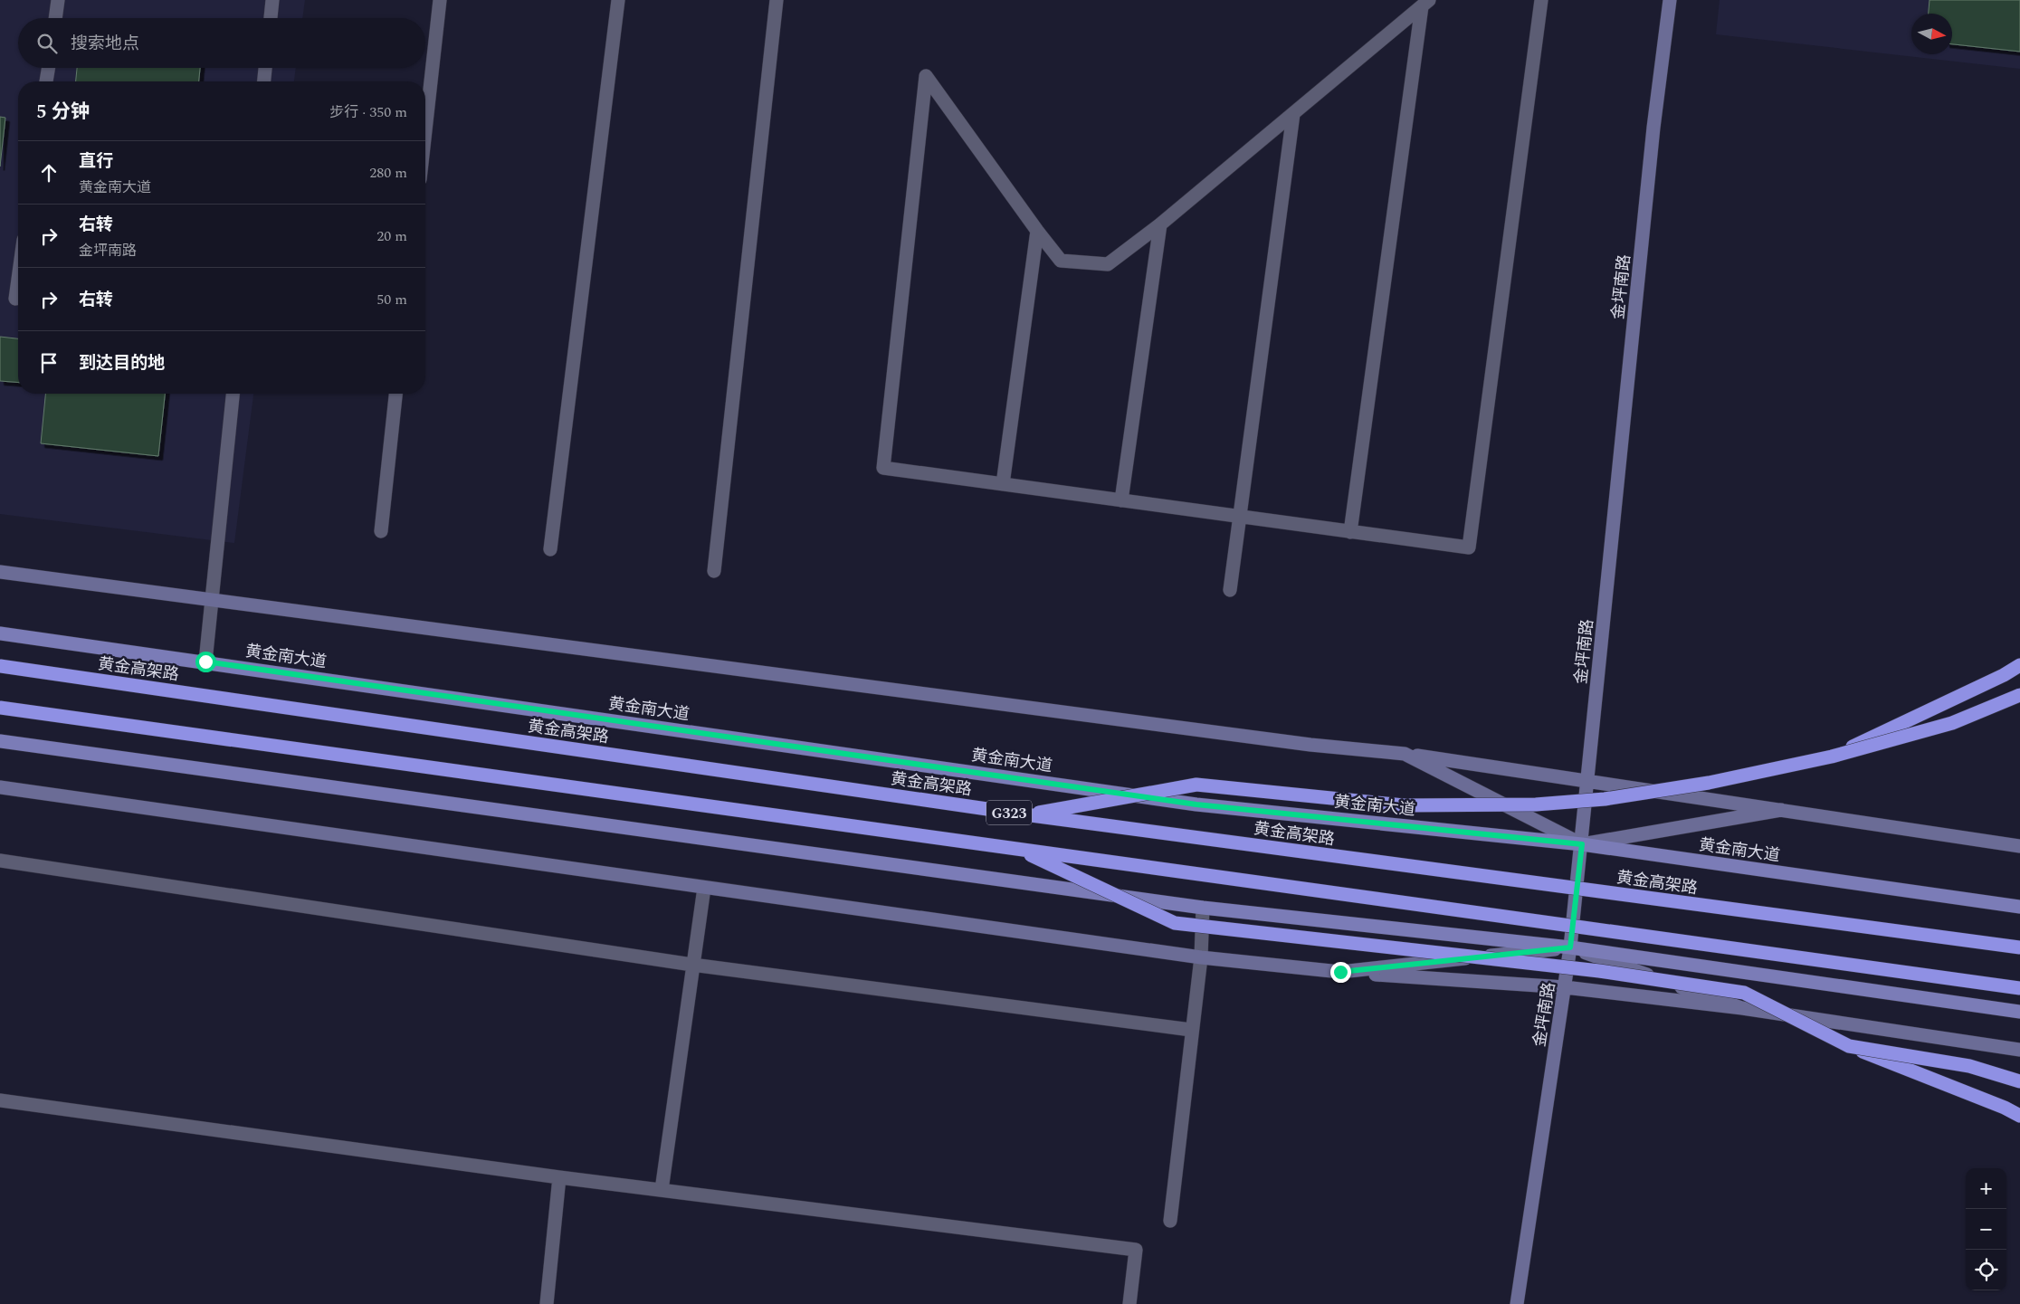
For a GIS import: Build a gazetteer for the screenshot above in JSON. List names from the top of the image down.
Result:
{
  "streets": {
    "highway": ["黄金高架路", "G323"],
    "main road": ["黄金南大道"],
    "street": ["金坪南路"]
  },
  "crossings": [
    ["金坪南路", "黄金南大道"]
  ],
  "north": "right",
  "page": {
    "search": "搜索地点",
    "heading": ["5 分钟", "步行 · 350 m"],
    "list": [
      ["直行", "黄金南大道", "280 m"],
      ["右转", "金坪南路", "20 m"],
      ["右转", "50 m"],
      "到达目的地"
    ],
    "map_buttons": ["+", "−"]
  }
}
